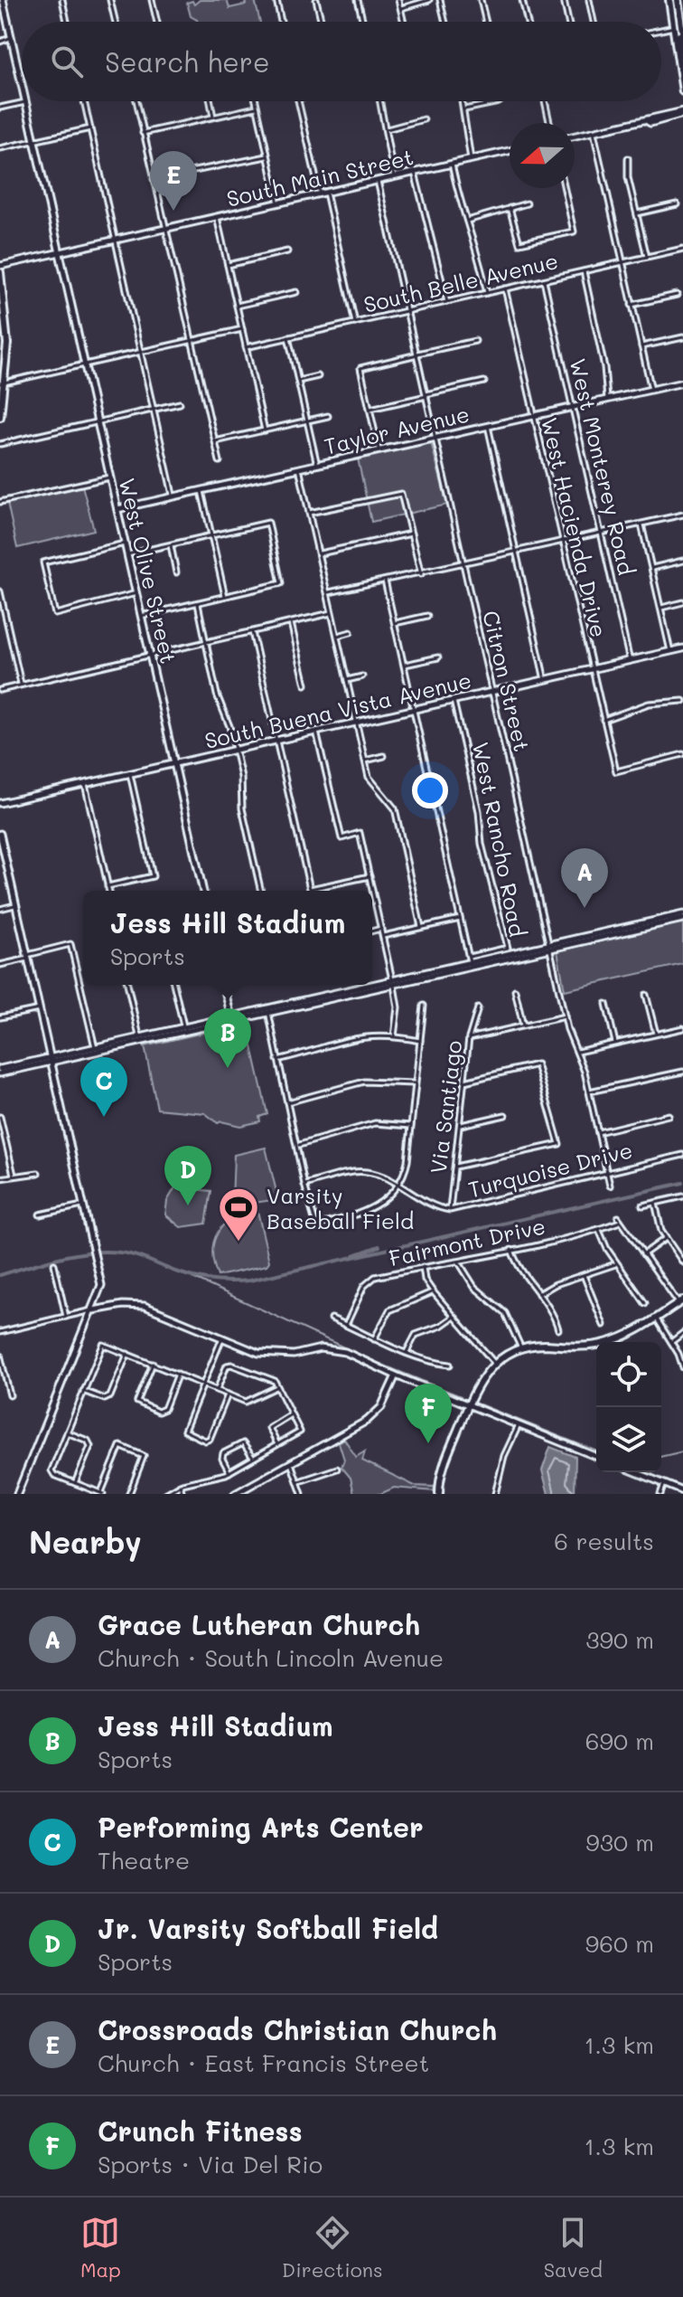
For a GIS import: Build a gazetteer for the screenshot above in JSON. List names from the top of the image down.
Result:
{
  "streets": {
    "street": [
      "South Main Street",
      "South Belle Avenue",
      "Taylor Avenue",
      "West Monterey Road",
      "West Hacienda Drive",
      "West Olive Street",
      "Citron Street",
      "South Buena Vista Avenue",
      "West Rancho Road",
      "Via Santiago",
      "Turquoise Drive",
      "Fairmont Drive"
    ]
  },
  "crossings": [
    ["South Main Street", "West Olive Street"],
    ["South Main Street", "Citron Street"],
    ["South Belle Avenue", "West Monterey Road"],
    ["South Belle Avenue", "West Hacienda Drive"],
    ["South Belle Avenue", "Citron Street"],
    ["Taylor Avenue", "West Monterey Road"],
    ["Taylor Avenue", "West Hacienda Drive"],
    ["Taylor Avenue", "West Olive Street"],
    ["Taylor Avenue", "Citron Street"],
    ["West Monterey Road", "South Buena Vista Avenue"],
    ["West Hacienda Drive", "South Buena Vista Avenue"],
    ["West Olive Street", "South Buena Vista Avenue"],
    ["Citron Street", "South Buena Vista Avenue"],
    ["Citron Street", "Turquoise Drive"],
    ["South Buena Vista Avenue", "West Rancho Road"],
    ["Via Santiago", "Turquoise Drive"]
  ],
  "places": {
    "sports": ["Varsity Baseball Field"]
  },
  "north": "left",
  "page": {
    "search": "Search here",
    "pins": [
      "E",
      "A",
      "B",
      "C",
      "D",
      "F"
    ],
    "popup": ["Jess Hill Stadium", "Sports"],
    "heading": ["Nearby", "6 results"],
    "list": [
      {
        "mark": "A",
        "name": "Grace Lutheran Church",
        "note": "Church · South Lincoln Avenue",
        "value": "390 m"
      },
      {
        "mark": "B",
        "name": "Jess Hill Stadium",
        "note": "Sports",
        "value": "690 m"
      },
      {
        "mark": "C",
        "name": "Performing Arts Center",
        "note": "Theatre",
        "value": "930 m"
      },
      {
        "mark": "D",
        "name": "Jr. Varsity Softball Field",
        "note": "Sports",
        "value": "960 m"
      },
      {
        "mark": "E",
        "name": "Crossroads Christian Church",
        "note": "Church · East Francis Street",
        "value": "1.3 km"
      },
      {
        "mark": "F",
        "name": "Crunch Fitness",
        "note": "Sports · Via Del Rio",
        "value": "1.3 km"
      }
    ],
    "nav": ["Map", "Directions", "Saved"]
  }
}
